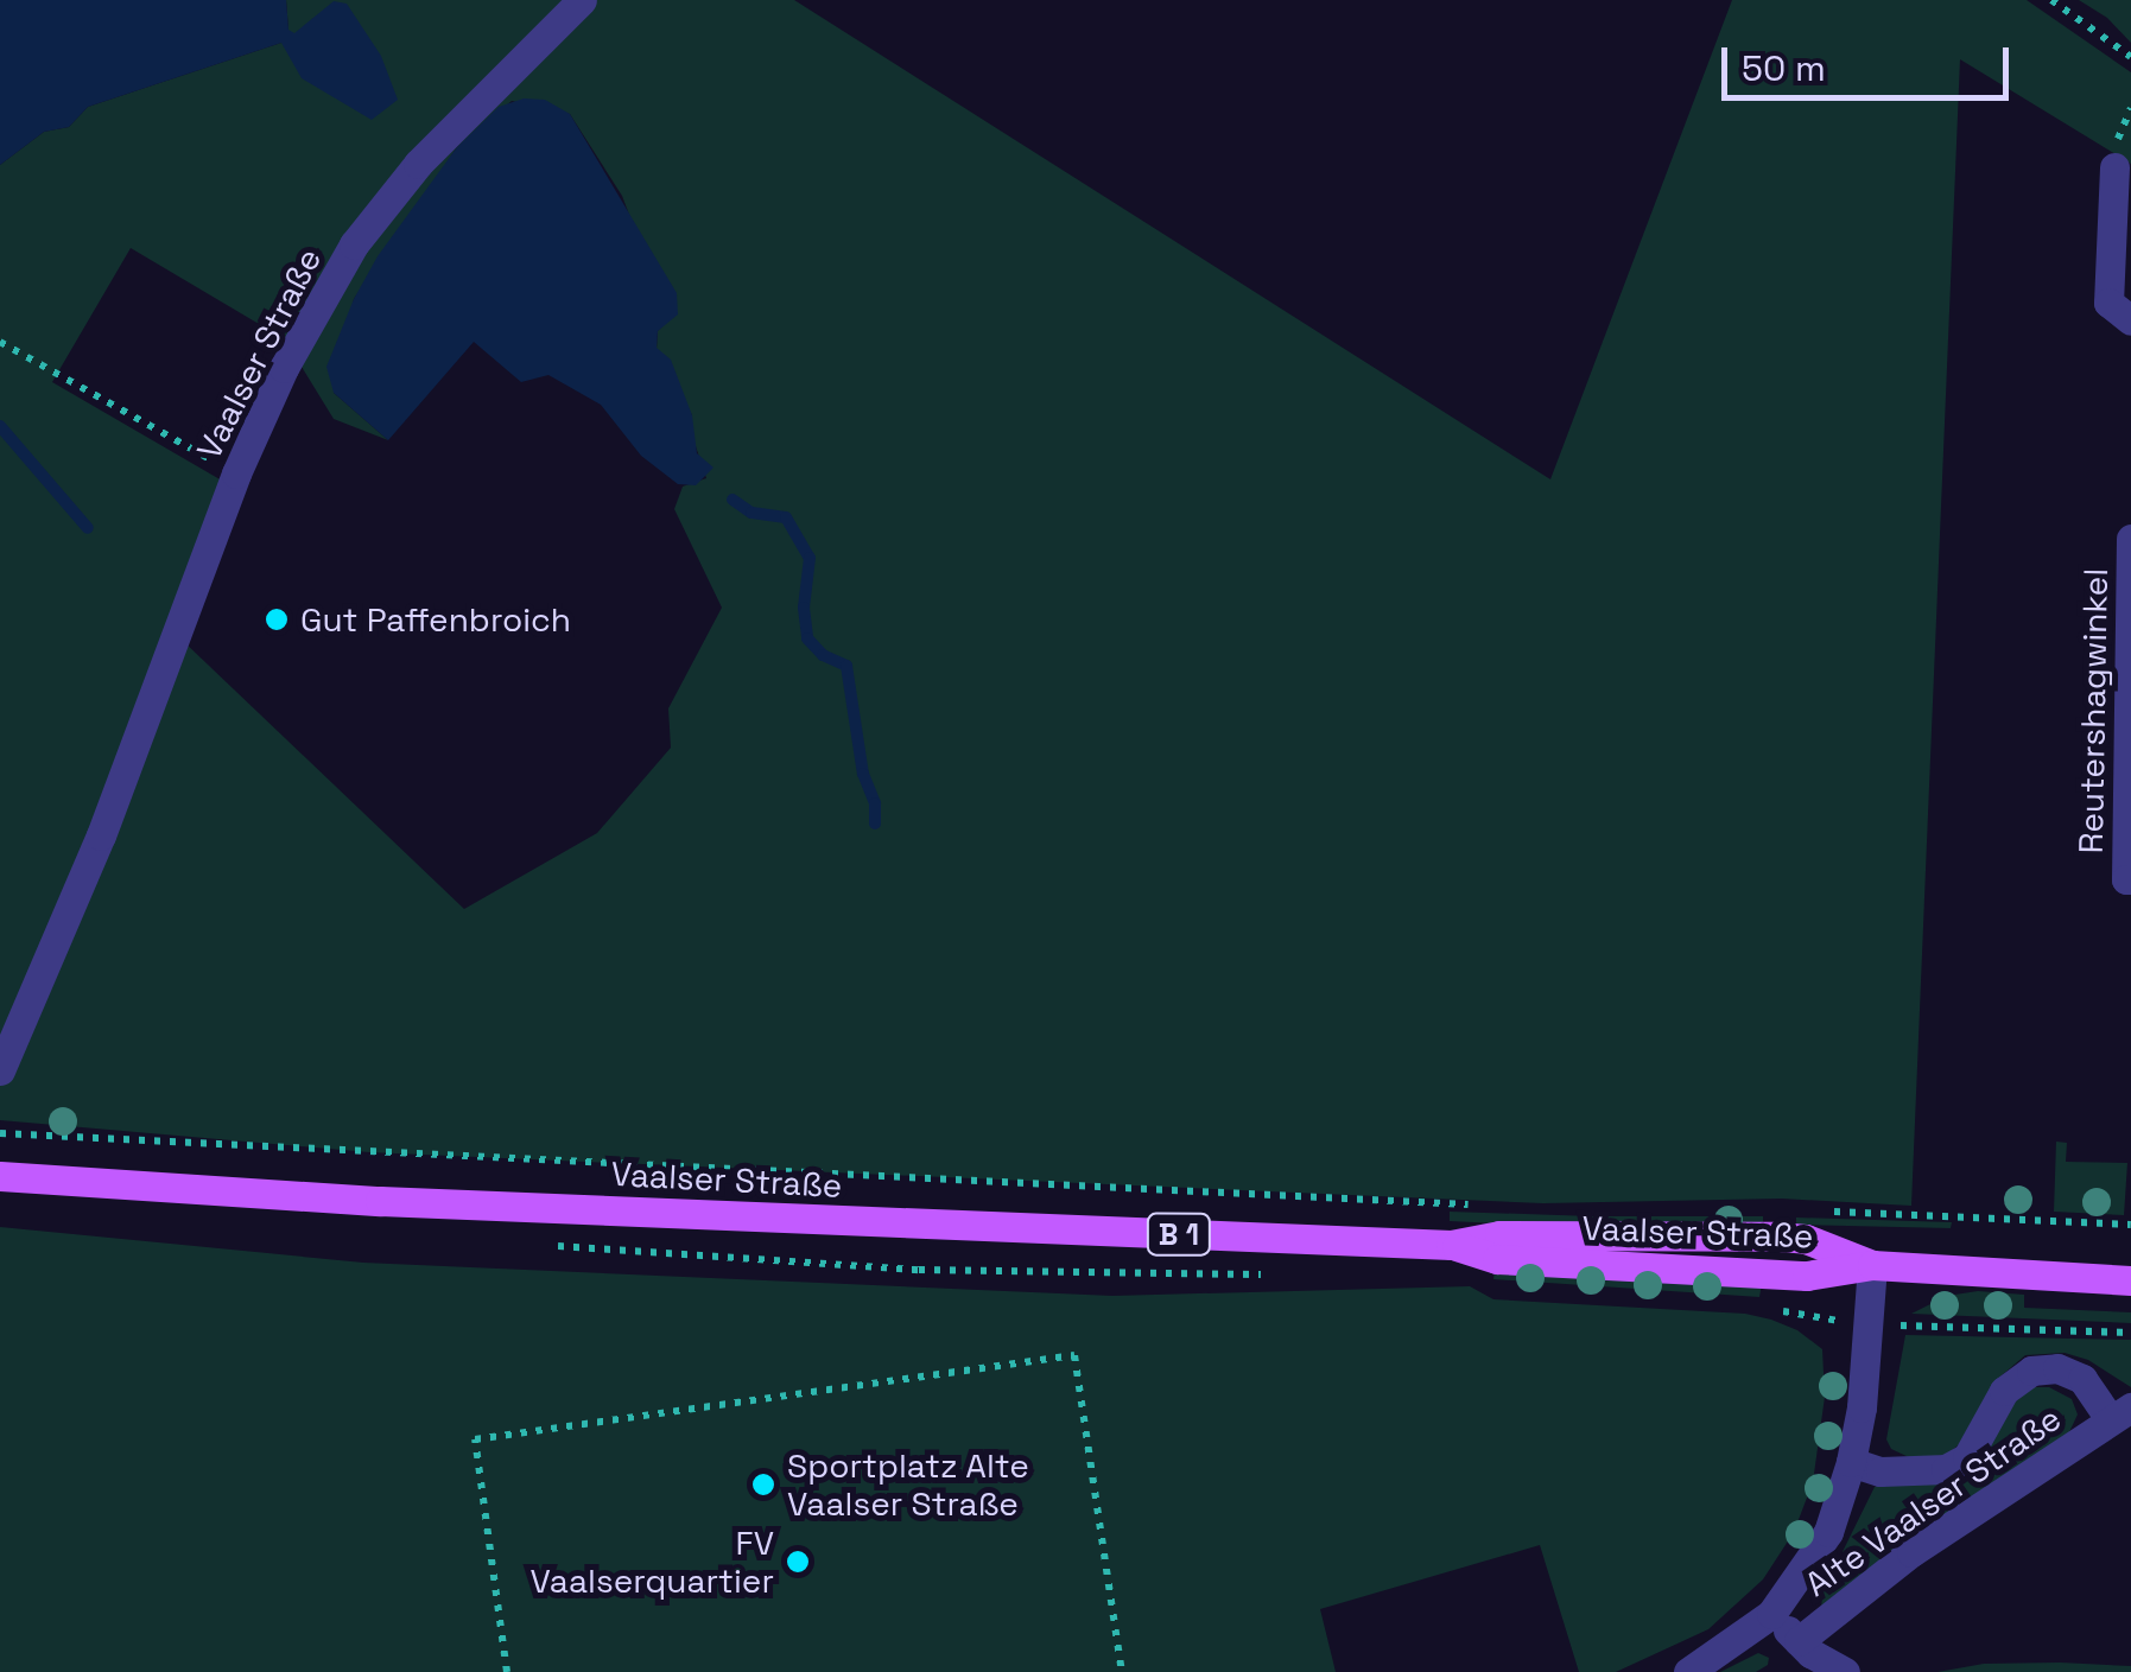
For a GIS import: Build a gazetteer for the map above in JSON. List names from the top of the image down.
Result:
{
  "streets": {
    "main road": ["Vaalser Straße", "B 1"],
    "street": ["Reutershagwinkel", "Alte Vaalser Straße"]
  },
  "crossings": [
    ["Vaalser Straße", "Alte Vaalser Straße"]
  ],
  "places": ["Gut Paffenbroich", "Sportplatz Alte Vaalser Straße", "FV Vaalserquartier"],
  "scale_bar": "50 m"
}
